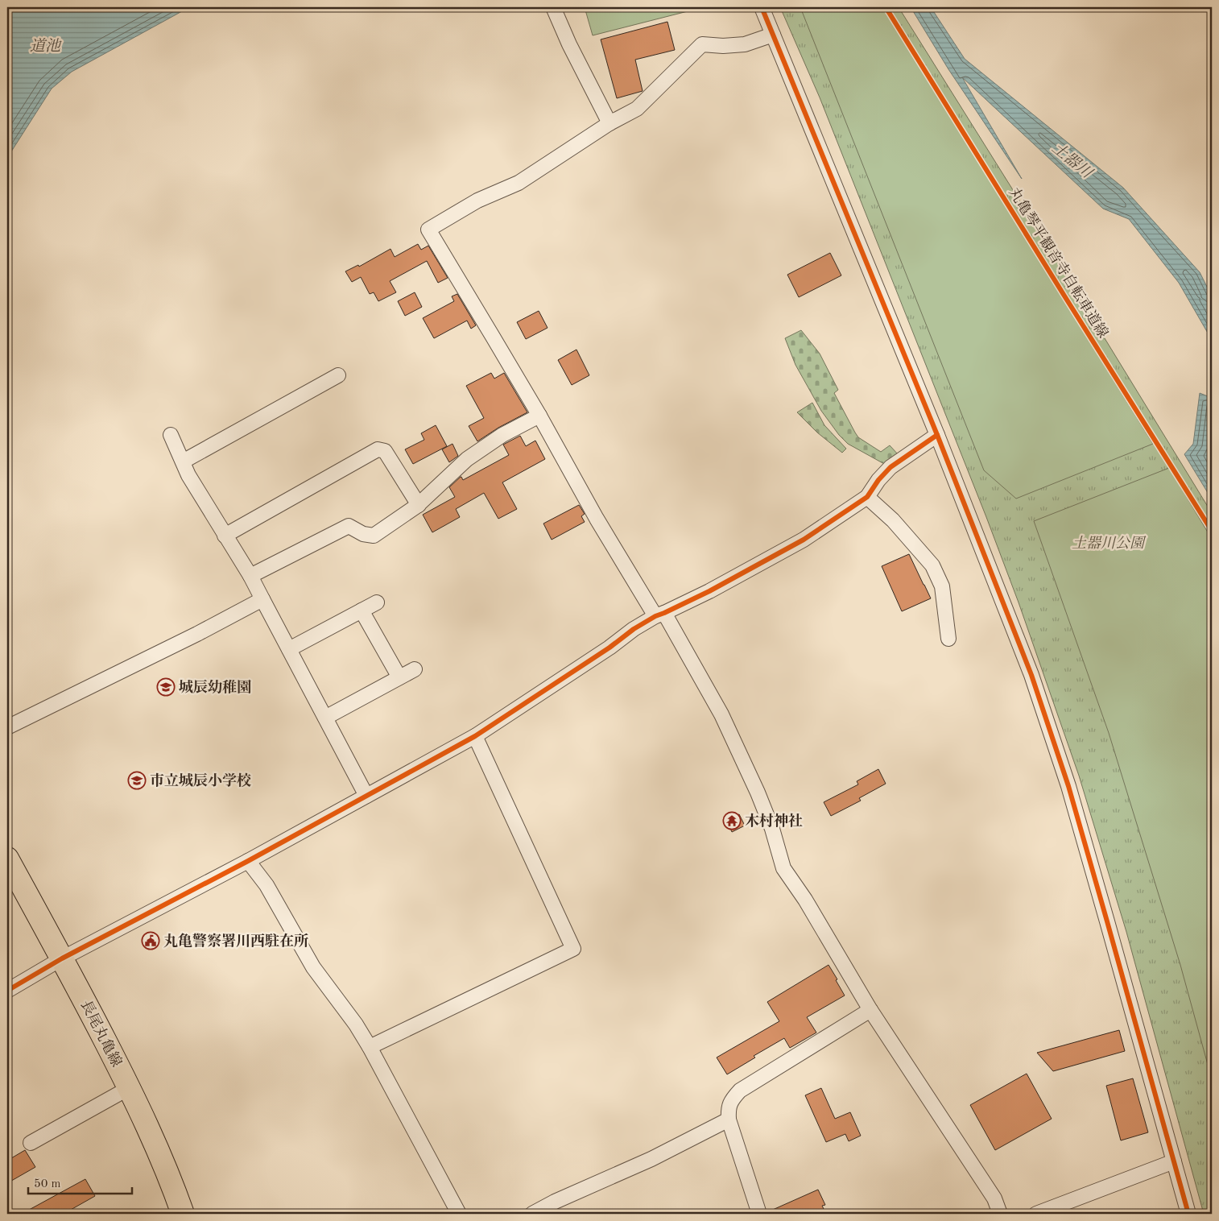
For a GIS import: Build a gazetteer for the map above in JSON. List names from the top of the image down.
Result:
{
  "streets": {
    "main road": ["長尾丸亀線"],
    "cycle path": ["丸亀琴平観音寺自転車道線"]
  },
  "water": ["道池", "土器川"],
  "parks": ["土器川公園"],
  "places": {
    "school or university": ["城辰幼稚園", "市立城辰小学校"],
    "temple": ["木村神社"],
    "public building": ["丸亀警察署川西駐在所"]
  },
  "scale_bar": "50 m"
}
